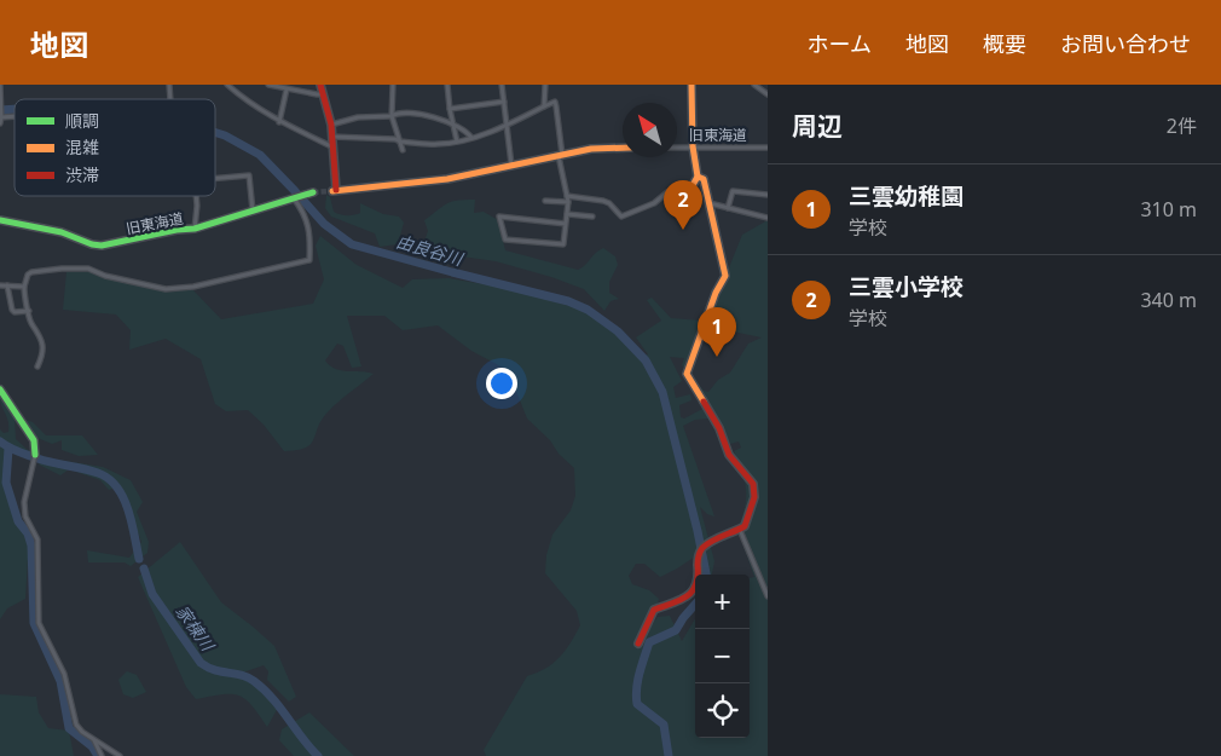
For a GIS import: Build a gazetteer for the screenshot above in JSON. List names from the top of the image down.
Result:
{
  "streets": {
    "street": ["旧東海道"]
  },
  "water": ["由良谷川", "家棟川"],
  "legend": ["順調", "混雑", "渋滞"],
  "north": "top left",
  "page": {
    "header": "地図",
    "nav": [
      "ホーム",
      "地図",
      "概要",
      "お問い合わせ"
    ],
    "heading": ["周辺", "2件"],
    "list": [
      {
        "mark": "1",
        "name": "三雲幼稚園",
        "note": "学校",
        "value": "310 m"
      },
      {
        "mark": "2",
        "name": "三雲小学校",
        "note": "学校",
        "value": "340 m"
      }
    ],
    "pins": ["2", "1"],
    "map_buttons": ["+", "−"]
  }
}
